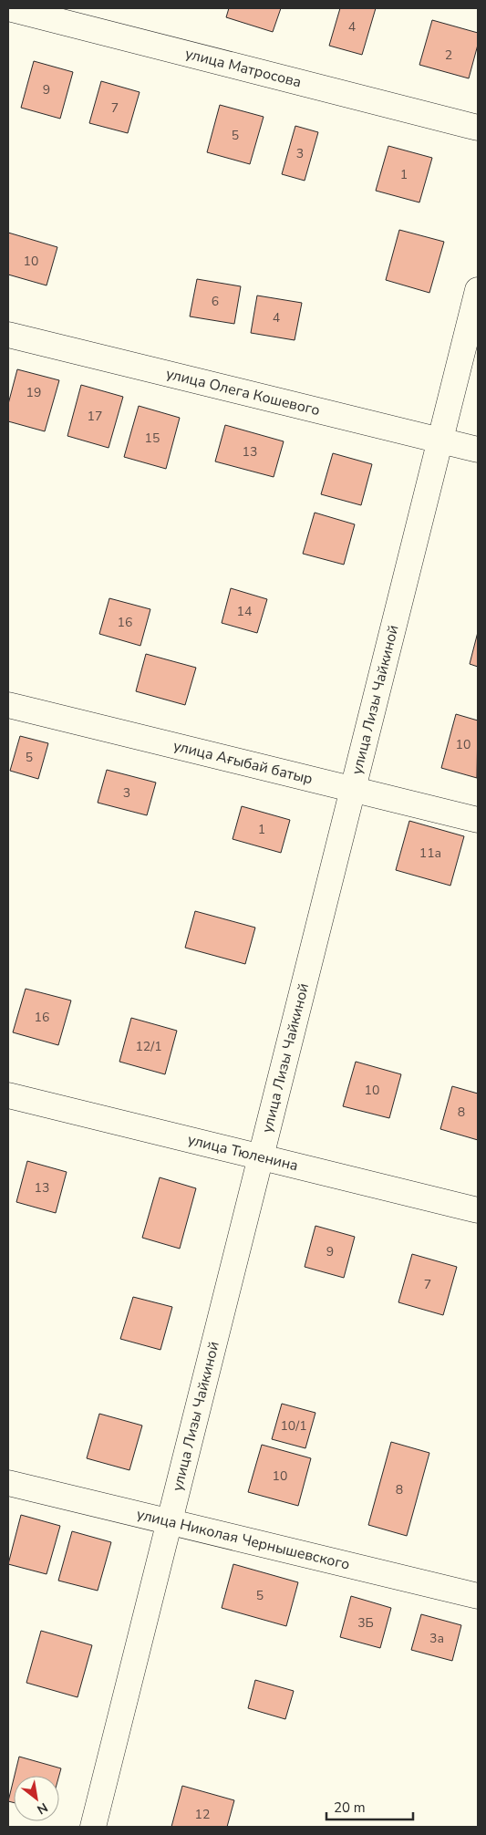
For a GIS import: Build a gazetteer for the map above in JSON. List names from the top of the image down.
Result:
{
  "streets": {
    "street": [
      "улица Матросова",
      "улица Олега Кошевого",
      "улица Лизы Чайкиной",
      "улица Ағыбай батыр",
      "улица Тюленина",
      "улица Николая Чернышевского"
    ]
  },
  "crossings": [
    ["улица Олега Кошевого", "улица Лизы Чайкиной"],
    ["улица Лизы Чайкиной", "улица Ағыбай батыр"],
    ["улица Лизы Чайкиной", "улица Тюленина"],
    ["улица Лизы Чайкиной", "улица Николая Чернышевского"]
  ],
  "house_numbers": [
    "4",
    "2",
    "9",
    "7",
    "5",
    "3",
    "1",
    "10",
    "6",
    "4",
    "19",
    "17",
    "15",
    "13",
    "14",
    "16",
    "10",
    "5",
    "3",
    "1",
    "11а",
    "16",
    "12/1",
    "10",
    "8",
    "13",
    "9",
    "7",
    "10/1",
    "10",
    "8",
    "5",
    "3Б",
    "3а",
    "12"
  ],
  "scale_bar": "20 m",
  "north": "bottom right"
}
